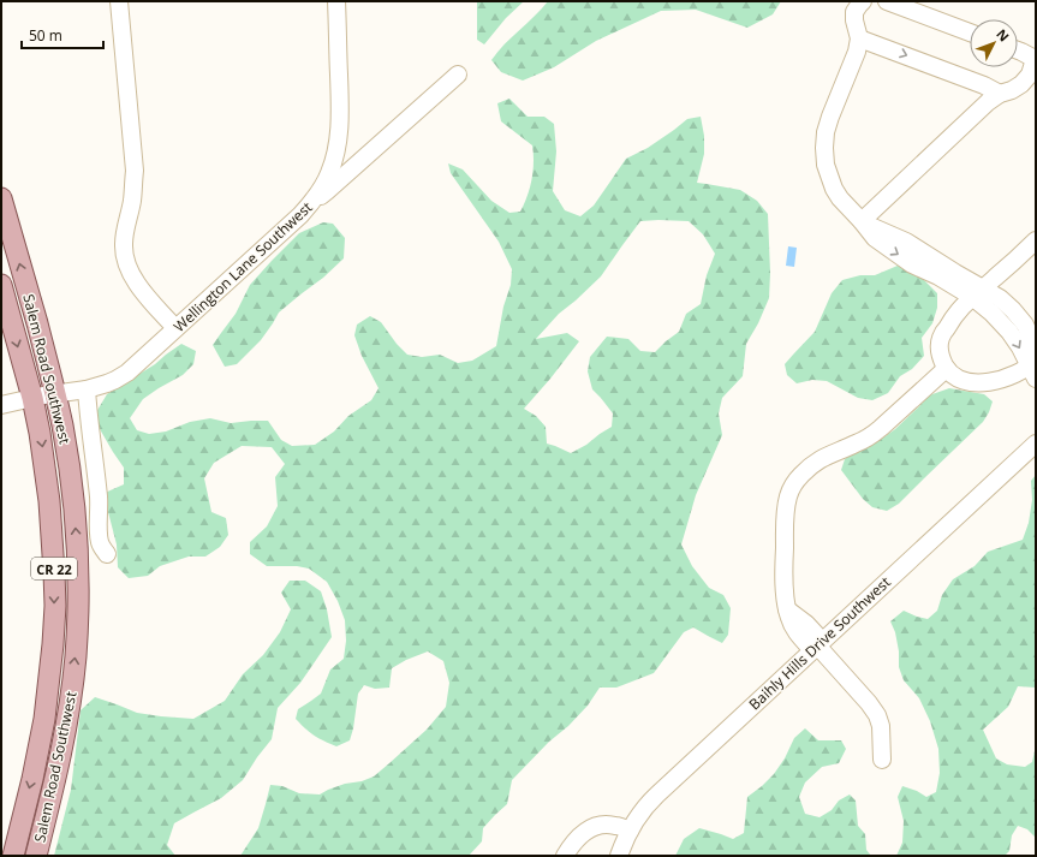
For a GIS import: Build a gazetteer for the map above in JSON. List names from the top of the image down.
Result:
{
  "streets": {
    "main road": ["Salem Road Southwest", "CR 22"],
    "street": ["Wellington Lane Southwest", "Baihly Hills Drive Southwest"]
  },
  "crossings": [
    ["Wellington Lane Southwest", "Salem Road Southwest"]
  ],
  "scale_bar": "50 m",
  "north": "top right"
}
